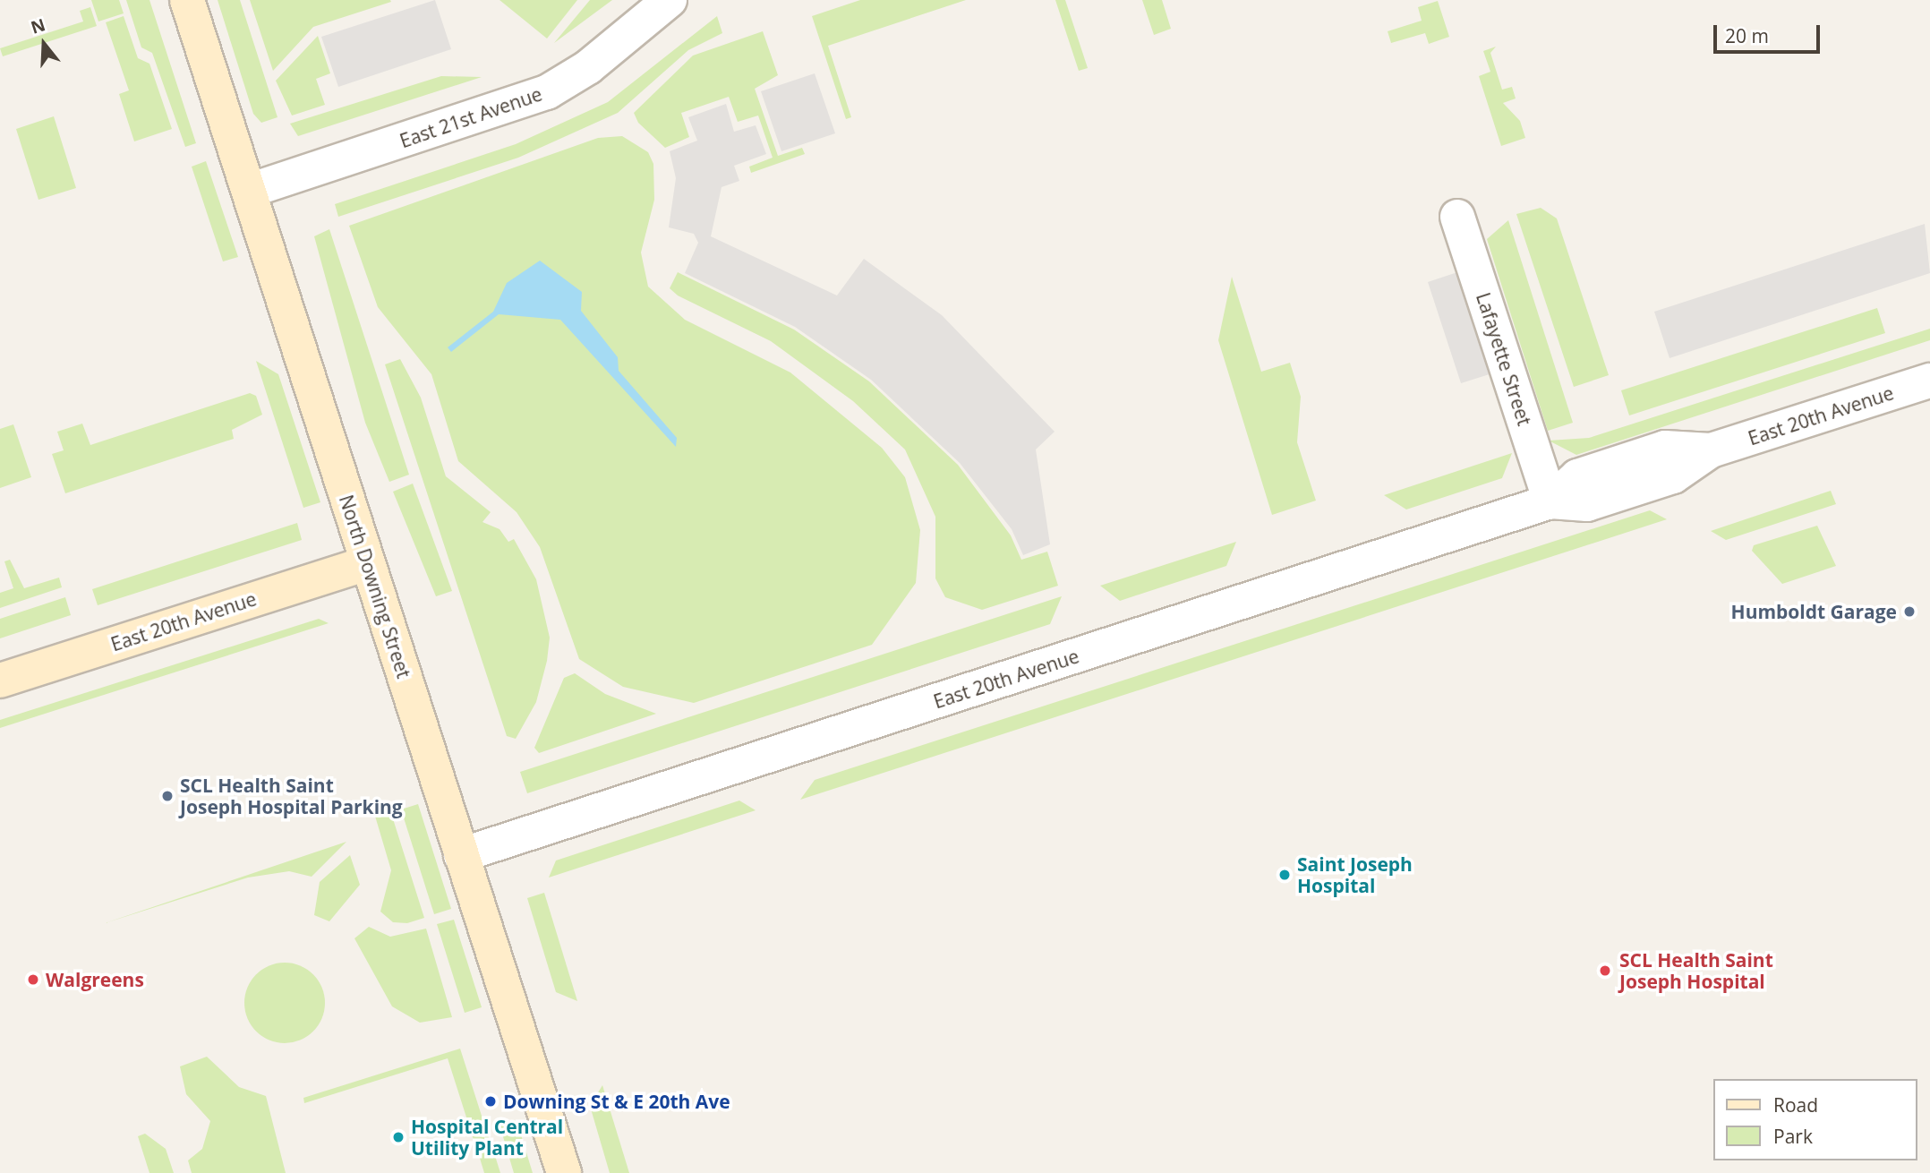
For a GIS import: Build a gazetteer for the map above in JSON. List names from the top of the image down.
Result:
{
  "streets": {
    "main road": ["East 20th Avenue", "North Downing Street"],
    "street": ["East 21st Avenue", "Lafayette Street"]
  },
  "crossings": [
    ["East 21st Avenue", "North Downing Street"],
    ["Lafayette Street", "East 20th Avenue"],
    ["East 20th Avenue", "North Downing Street"]
  ],
  "places": [
    "Humboldt Garage",
    "SCL Health Saint Joseph Hospital Parking",
    "Saint Joseph Hospital",
    "SCL Health Saint Joseph Hospital",
    "Walgreens",
    "Downing St & E 20th Ave",
    "Hospital Central Utility Plant"
  ],
  "legend": ["Road", "Park"],
  "scale_bar": "20 m",
  "north": "top"
}
